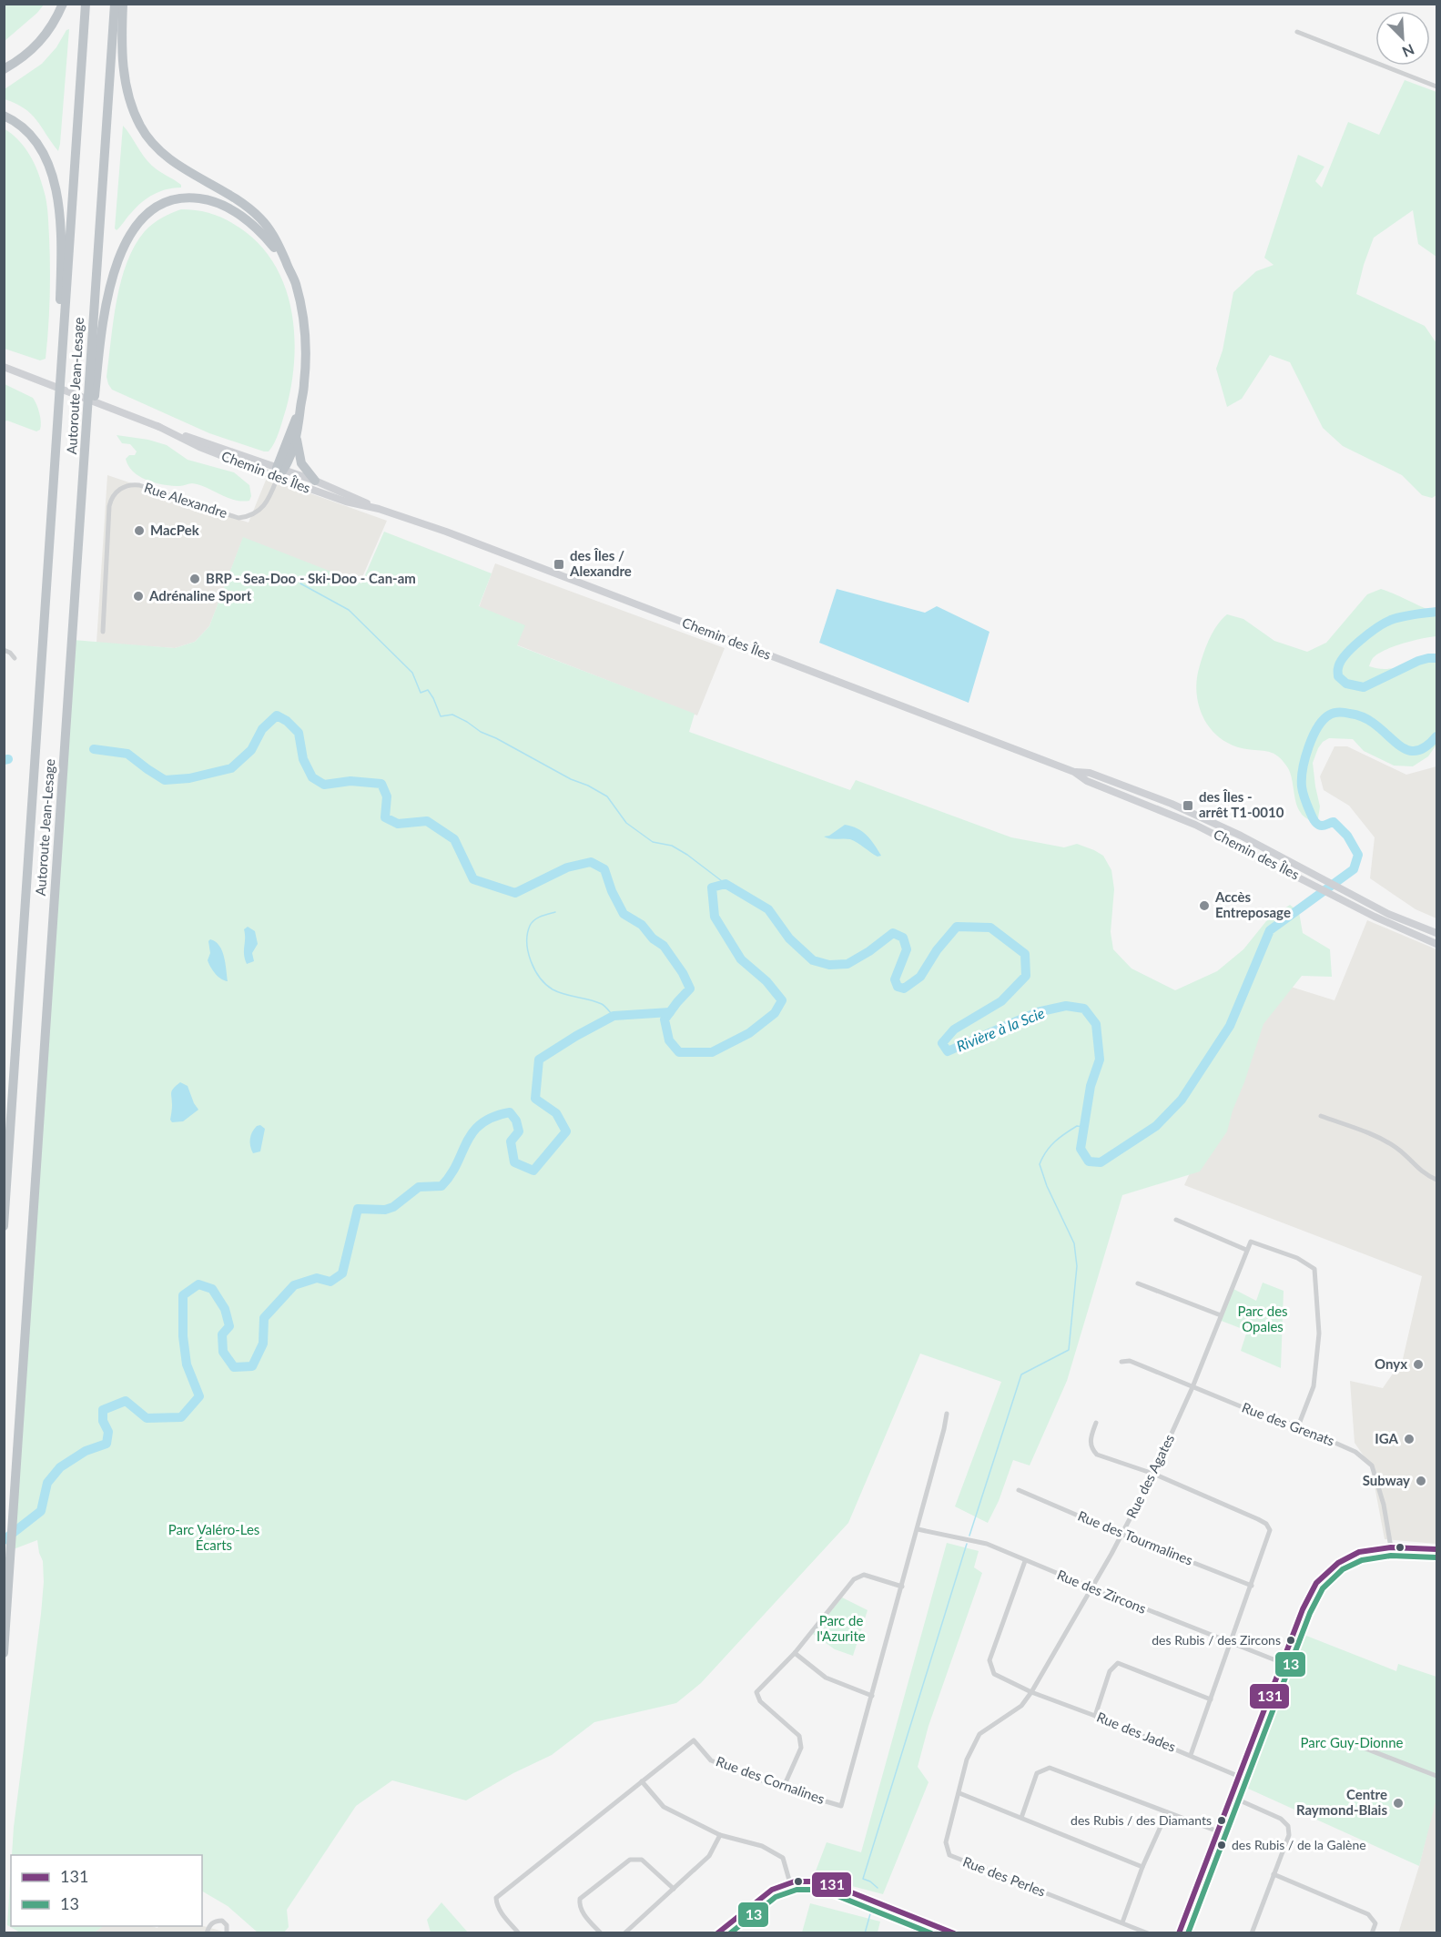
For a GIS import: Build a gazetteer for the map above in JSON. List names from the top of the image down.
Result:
{
  "streets": {
    "highway": ["Autoroute Jean-Lesage"],
    "main road": ["Chemin des Îles"],
    "street": [
      "Rue Alexandre",
      "Rue des Grenats",
      "Rue des Agates",
      "Rue des Tourmalines",
      "Rue des Zircons",
      "Rue des Jades",
      "Rue des Cornalines",
      "Rue des Perles"
    ]
  },
  "crossings": [
    ["Chemin des Îles", "Rue Alexandre"],
    ["Rue des Grenats", "Rue des Agates"],
    ["Rue des Agates", "Rue des Tourmalines"],
    ["Rue des Agates", "Rue des Zircons"],
    ["Rue des Agates", "Rue des Jades"],
    ["Rue des Agates", "Rue des Perles"],
    ["Rue des Zircons", "Rue des Jades"],
    ["Rue des Zircons", "Rue des Cornalines"],
    ["Rue des Jades", "Rue des Perles"]
  ],
  "water": ["Rivière à la Scie"],
  "parks": [
    "Parc des Opales",
    "Parc Valéro-Les Écarts",
    "Parc de l'Azurite",
    "Parc Guy-Dionne"
  ],
  "places": {
    "other": [
      "MacPek",
      "BRP - Sea-Doo - Ski-Doo - Can-am",
      "Adrénaline Sport",
      "Accès Entreposage",
      "Onyx",
      "IGA",
      "Subway",
      "des Rubis / des Zircons",
      "Centre Raymond-Blais",
      "des Rubis / des Diamants",
      "des Rubis / de la Galène"
    ],
    "transit": ["des Îles / Alexandre", "des Îles - arrêt T1-0010"]
  },
  "lines": ["transit line 131", "transit line 13"],
  "legend": ["131", "13"],
  "north": "bottom right"
}
